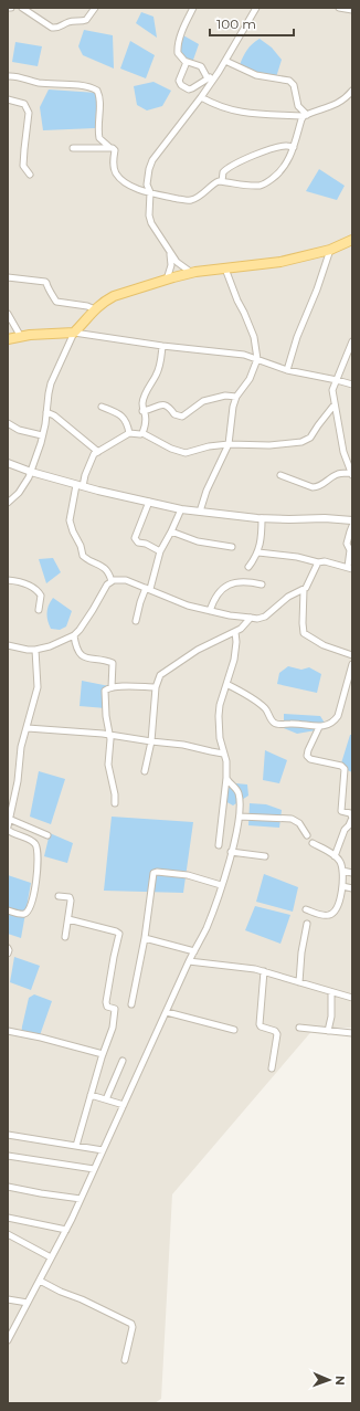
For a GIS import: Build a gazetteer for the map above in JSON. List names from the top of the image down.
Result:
{
  "scale_bar": "100 m",
  "north": "right"
}
